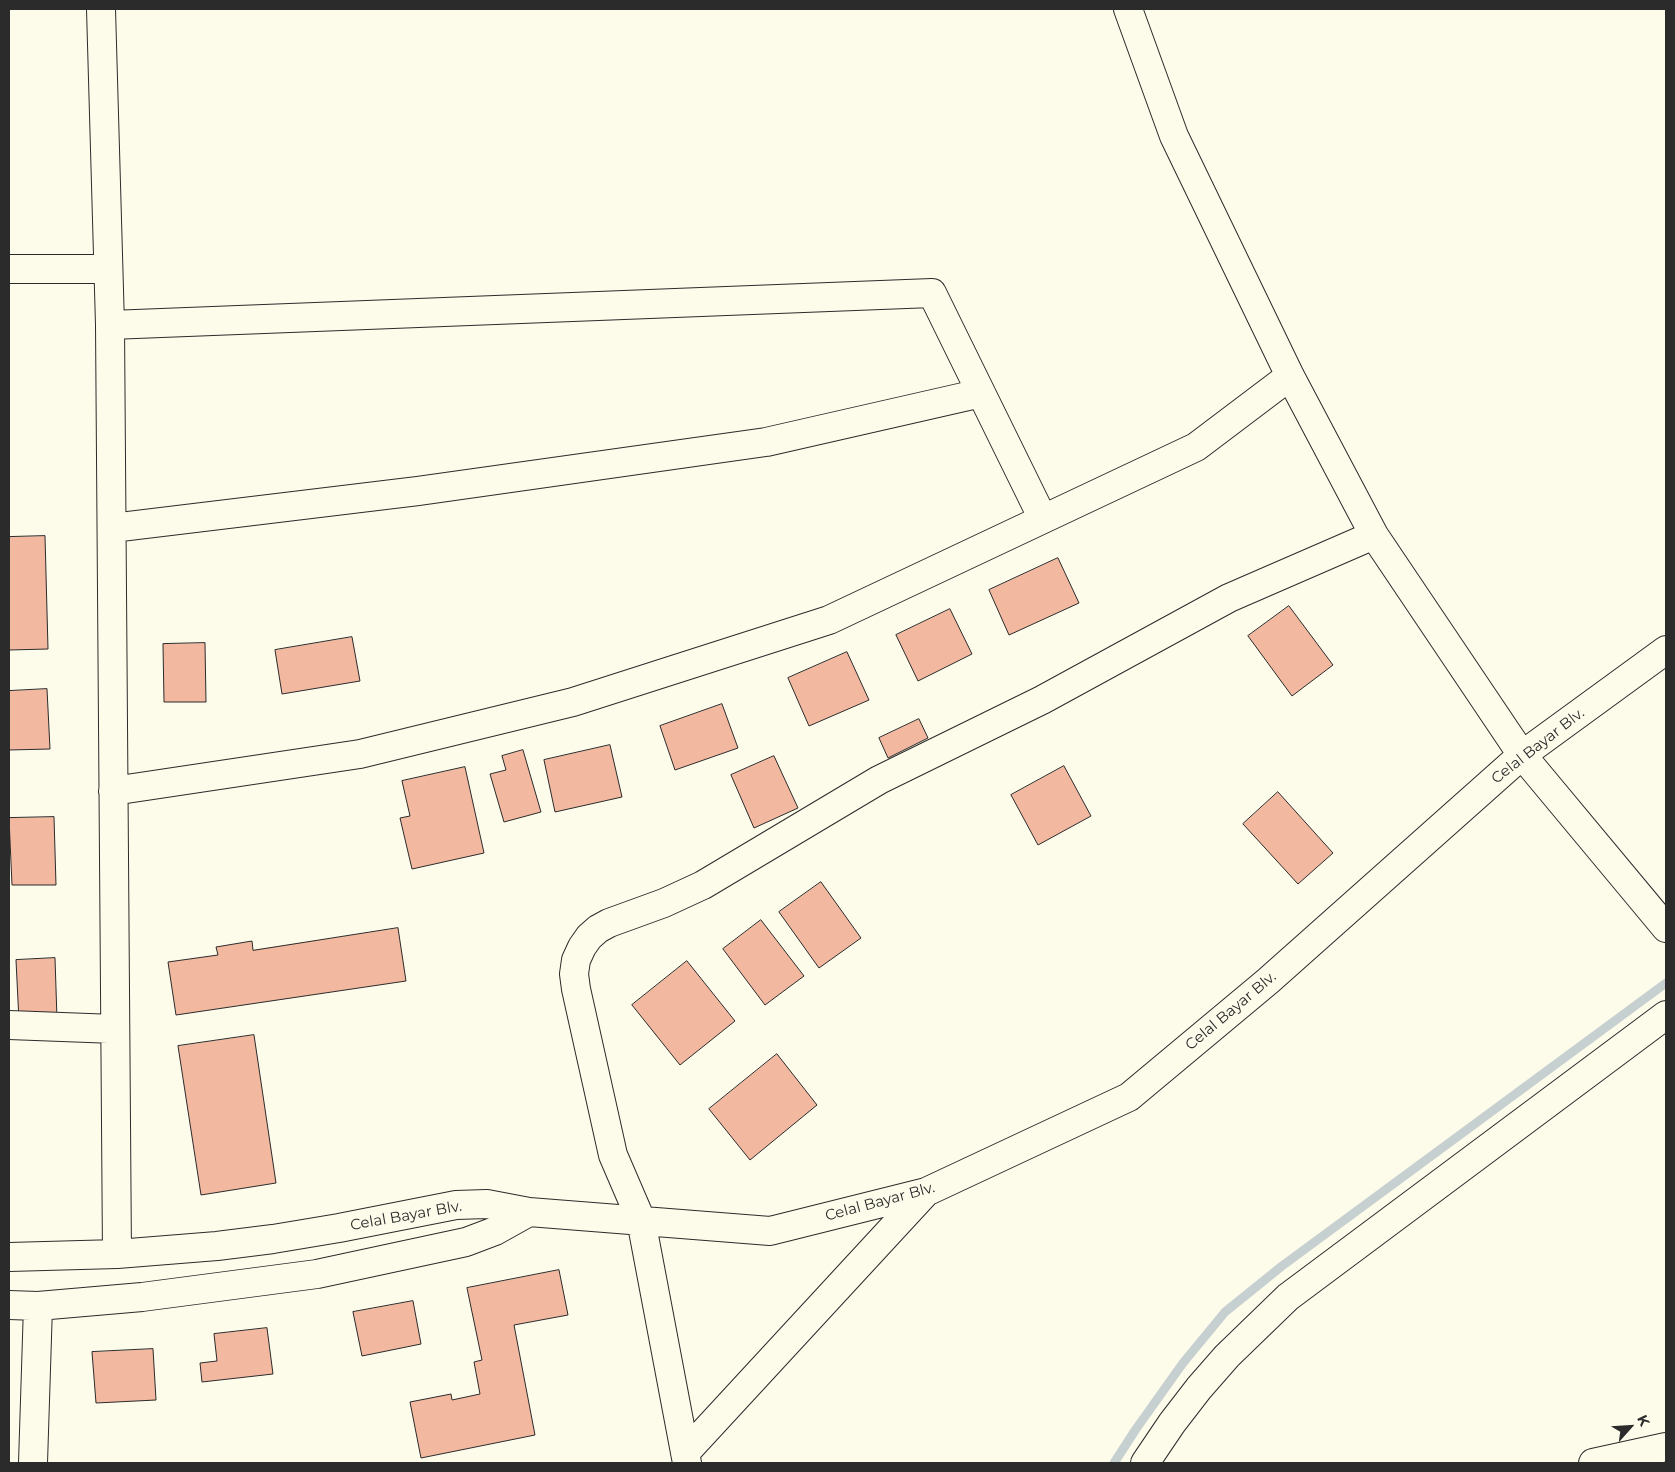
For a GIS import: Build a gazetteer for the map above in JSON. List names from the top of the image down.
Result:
{
  "streets": {
    "street": ["Celal Bayar Blv."]
  },
  "north": "top right"
}
